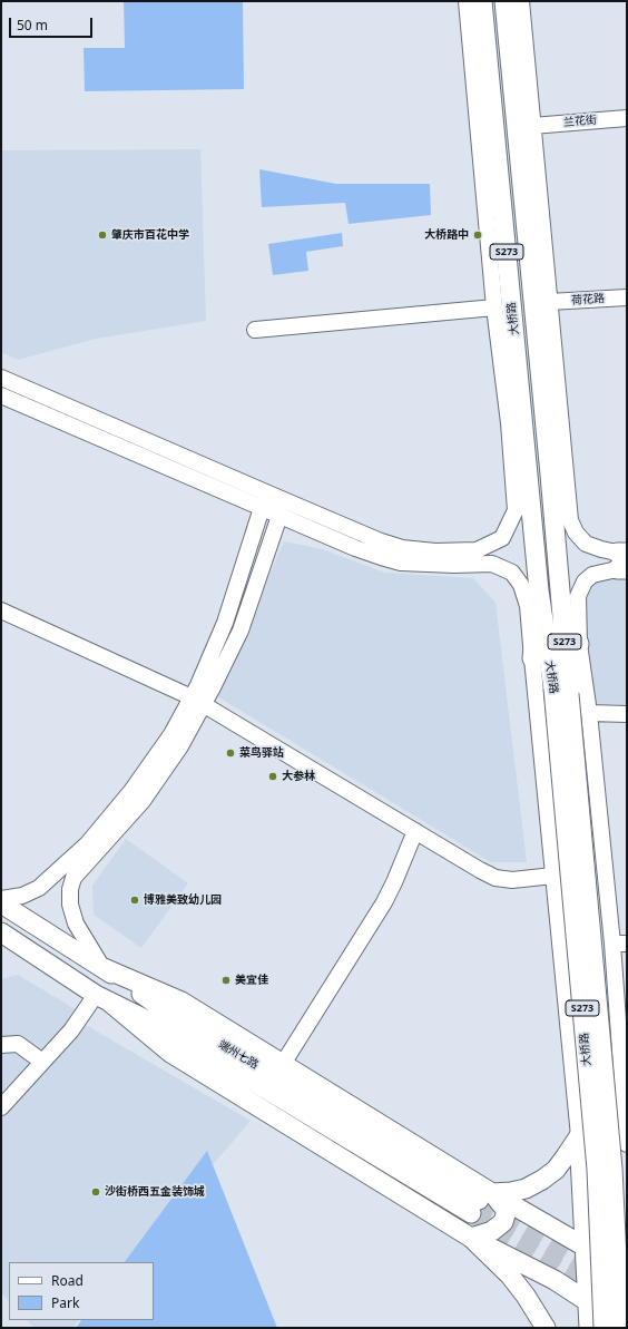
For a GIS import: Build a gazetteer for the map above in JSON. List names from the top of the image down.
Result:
{
  "streets": {
    "main road": ["S273", "大桥路", "端州七路"],
    "street": ["兰花街", "荷花路"]
  },
  "places": [
    "肇庆市百花中学",
    "大桥路中",
    "菜鸟驿站",
    "大参林",
    "博雅美致幼儿园",
    "美宜佳",
    "沙街桥西五金装饰城"
  ],
  "legend": ["Road", "Park"],
  "scale_bar": "50 m"
}
